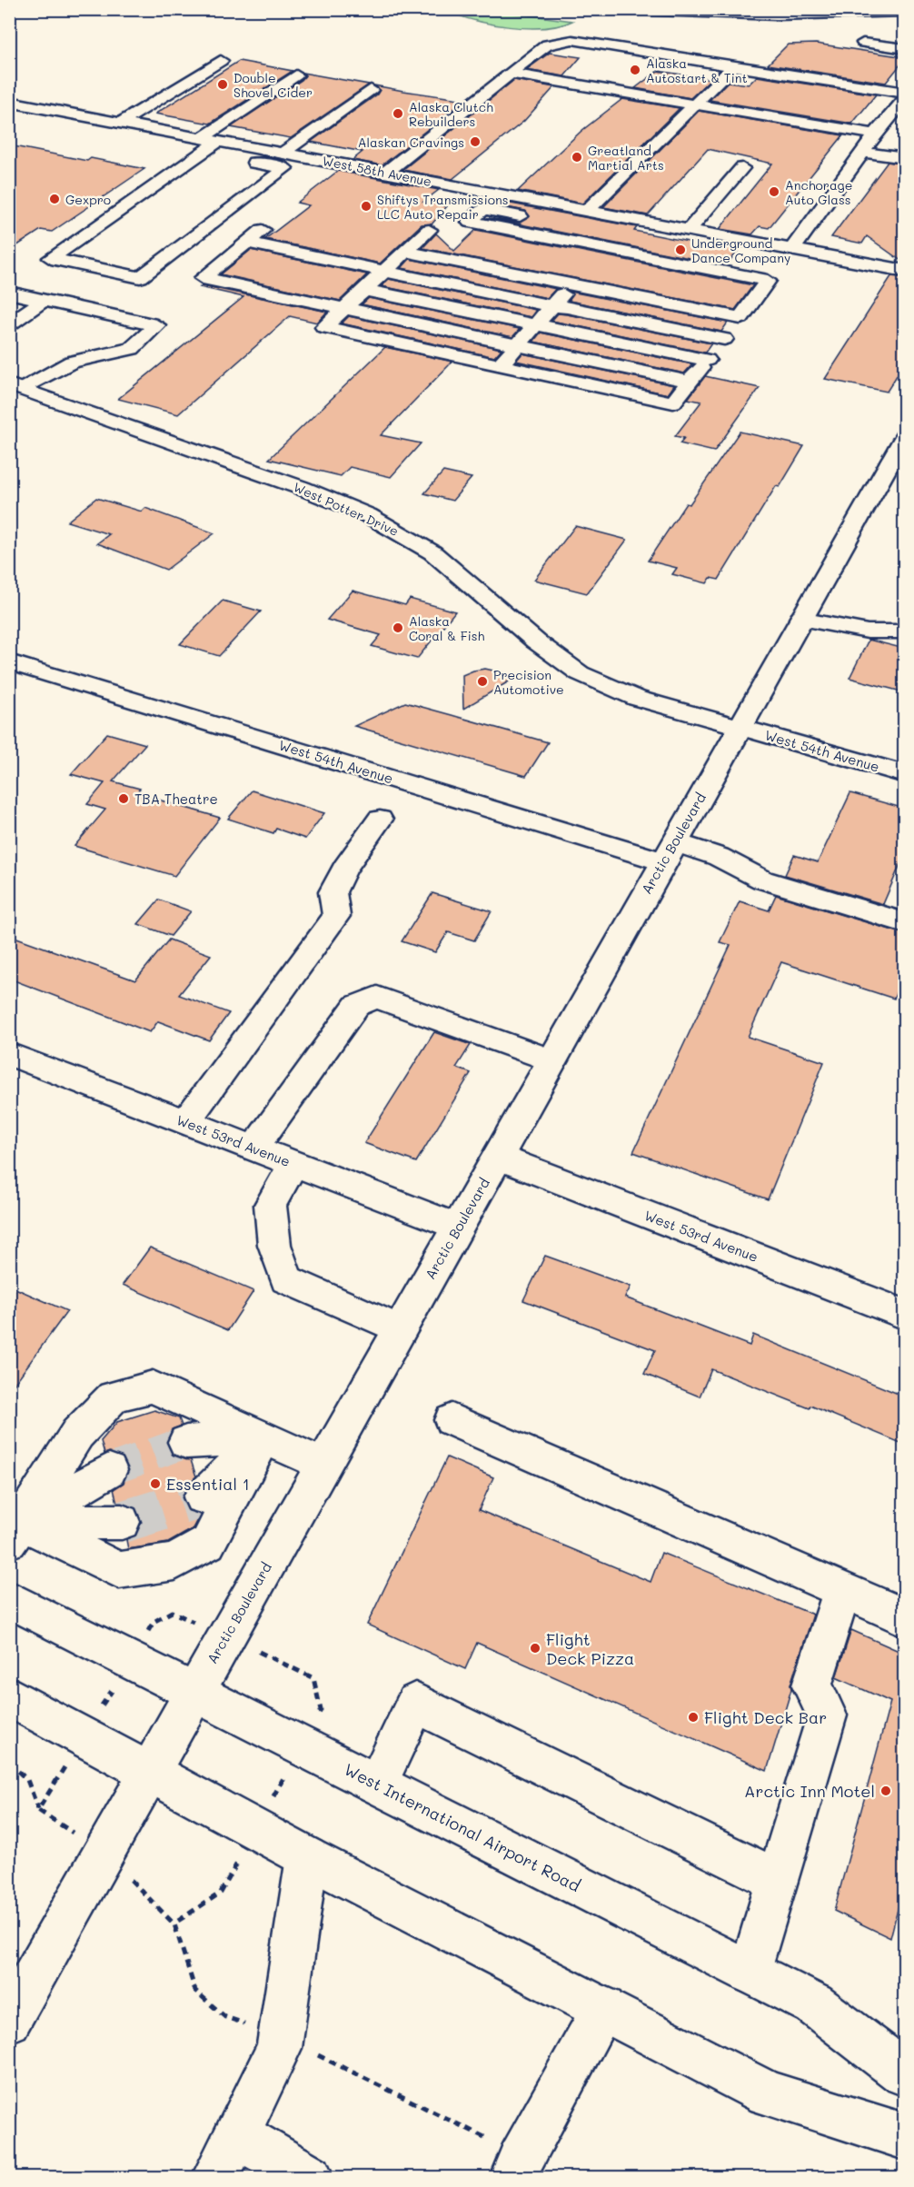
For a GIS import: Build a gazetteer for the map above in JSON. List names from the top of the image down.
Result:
{
  "streets": {
    "main road": [
      "West 58th Avenue",
      "West Potter Drive",
      "West 54th Avenue",
      "Arctic Boulevard",
      "West 53rd Avenue",
      "West International Airport Road"
    ]
  },
  "crossings": [
    ["West Potter Drive", "West 54th Avenue"],
    ["West Potter Drive", "Arctic Boulevard"],
    ["West 54th Avenue", "Arctic Boulevard"],
    ["Arctic Boulevard", "West 53rd Avenue"],
    ["Arctic Boulevard", "West International Airport Road"]
  ],
  "places": [
    "Alaska Autostart & Tint",
    "Double Shovel Cider",
    "Alaska Clutch Rebuilders",
    "Alaskan Cravings",
    "Greatland Martial Arts",
    "Anchorage Auto Glass",
    "Gexpro",
    "Shiftys Transmissions LLC Auto Repair",
    "Underground Dance Company",
    "Alaska Coral & Fish",
    "Precision Automotive",
    "TBA Theatre",
    "Essential 1",
    "Flight Deck Pizza",
    "Flight Deck Bar",
    "Arctic Inn Motel"
  ]
}
